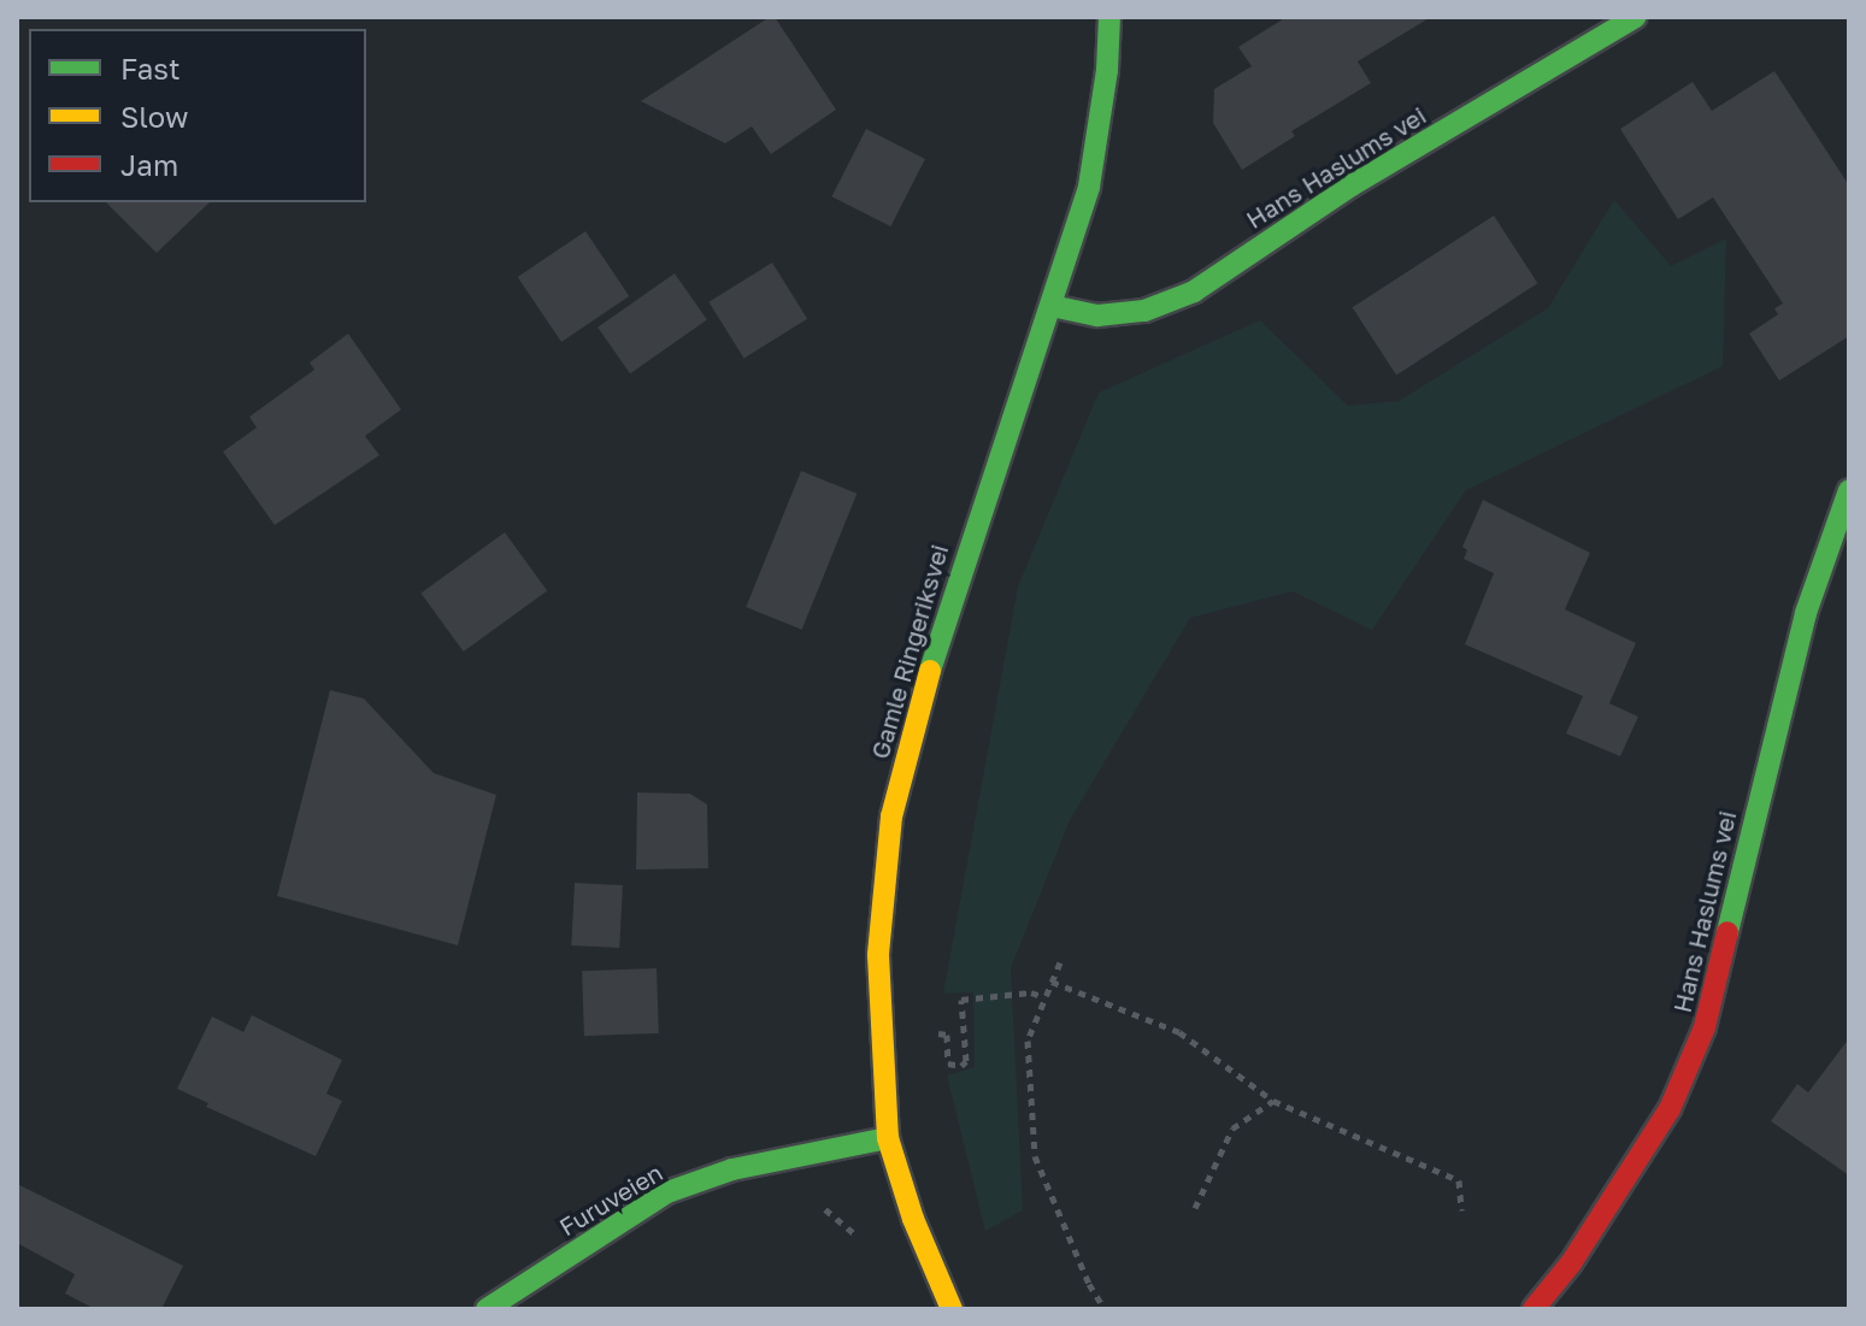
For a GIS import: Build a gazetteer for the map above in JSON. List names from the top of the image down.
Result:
{
  "streets": {
    "street": ["Hans Haslums vei", "Gamle Ringeriksvei", "Furuveien"]
  },
  "crossings": [
    ["Hans Haslums vei", "Gamle Ringeriksvei"],
    ["Gamle Ringeriksvei", "Furuveien"]
  ],
  "legend": ["Fast", "Slow", "Jam"]
}
